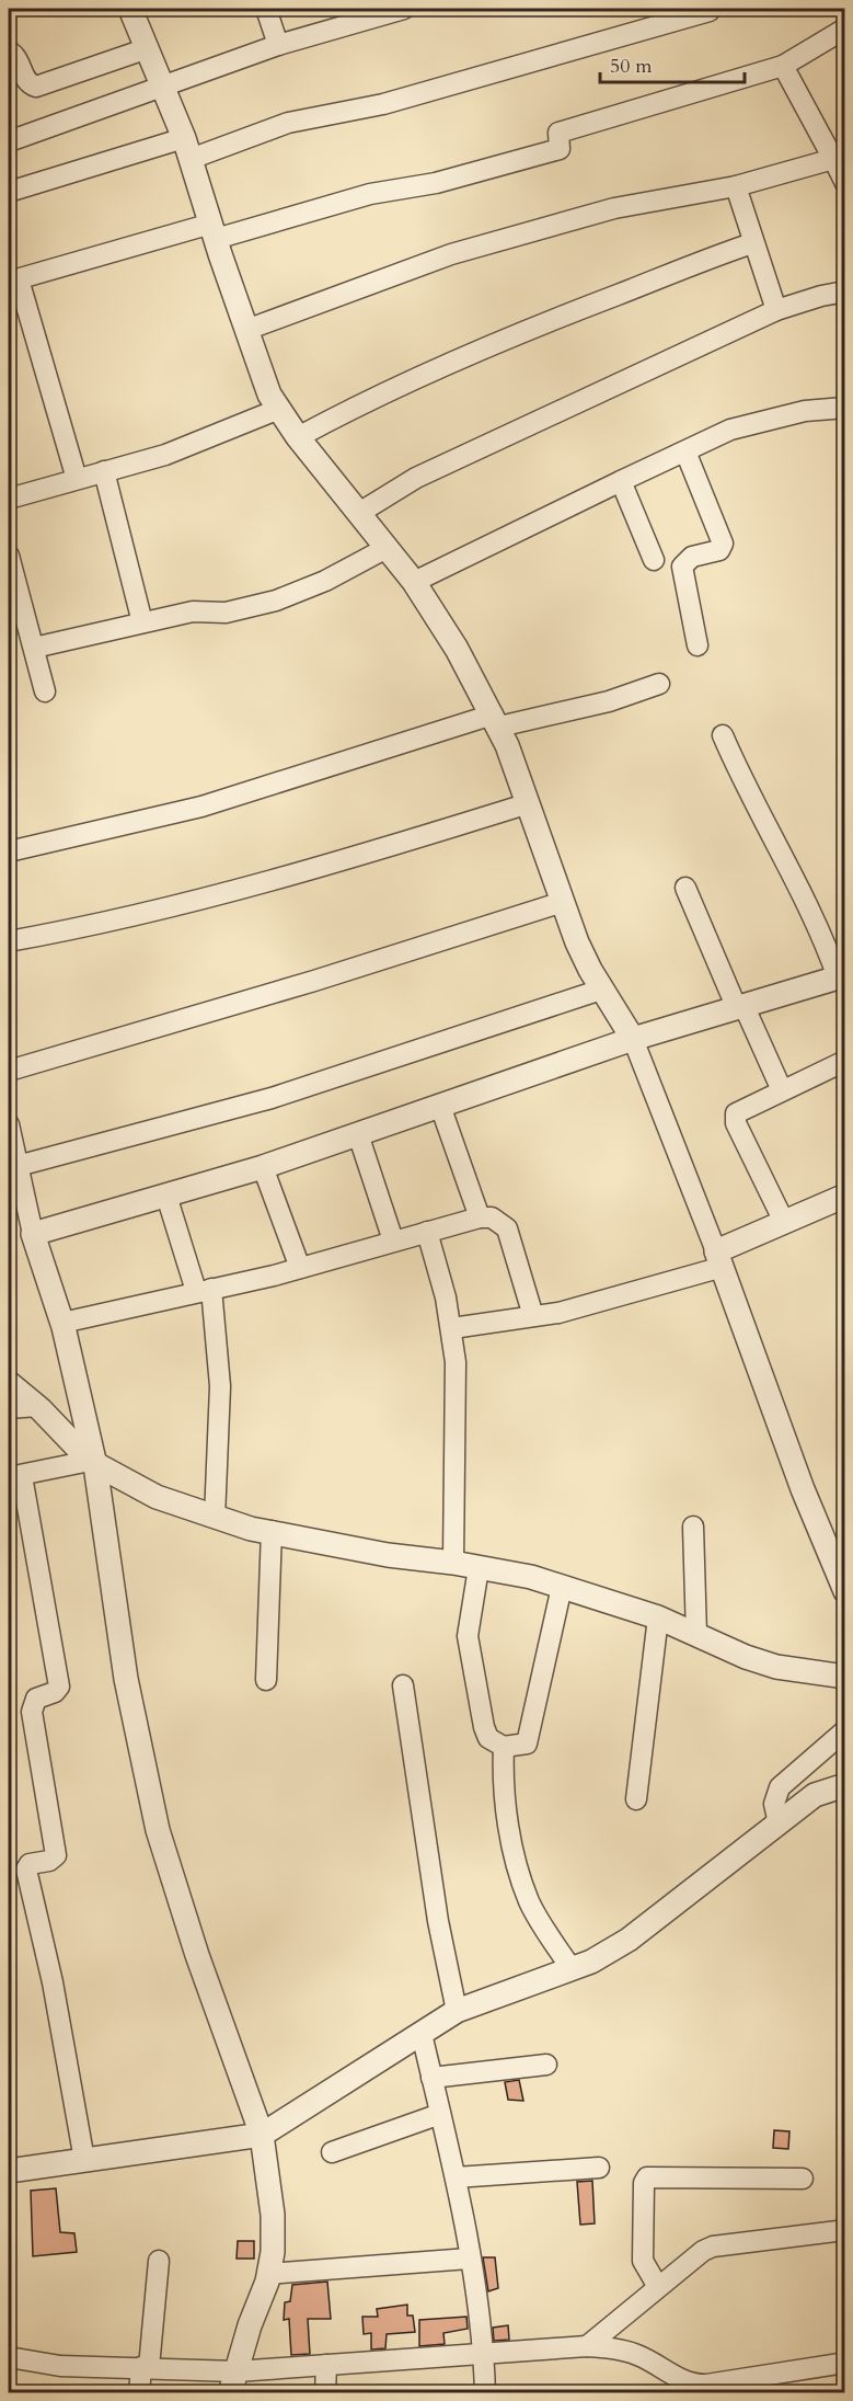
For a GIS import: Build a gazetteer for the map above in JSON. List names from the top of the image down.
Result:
{
  "scale_bar": "50 m"
}
